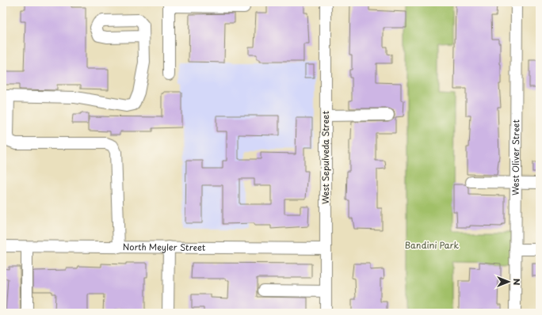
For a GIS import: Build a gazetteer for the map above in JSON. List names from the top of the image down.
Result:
{
  "streets": {
    "street": ["West Sepulveda Street", "West Oliver Street", "North Meyler Street"]
  },
  "crossings": [
    ["West Sepulveda Street", "North Meyler Street"]
  ],
  "parks": ["Bandini Park"],
  "north": "right"
}
